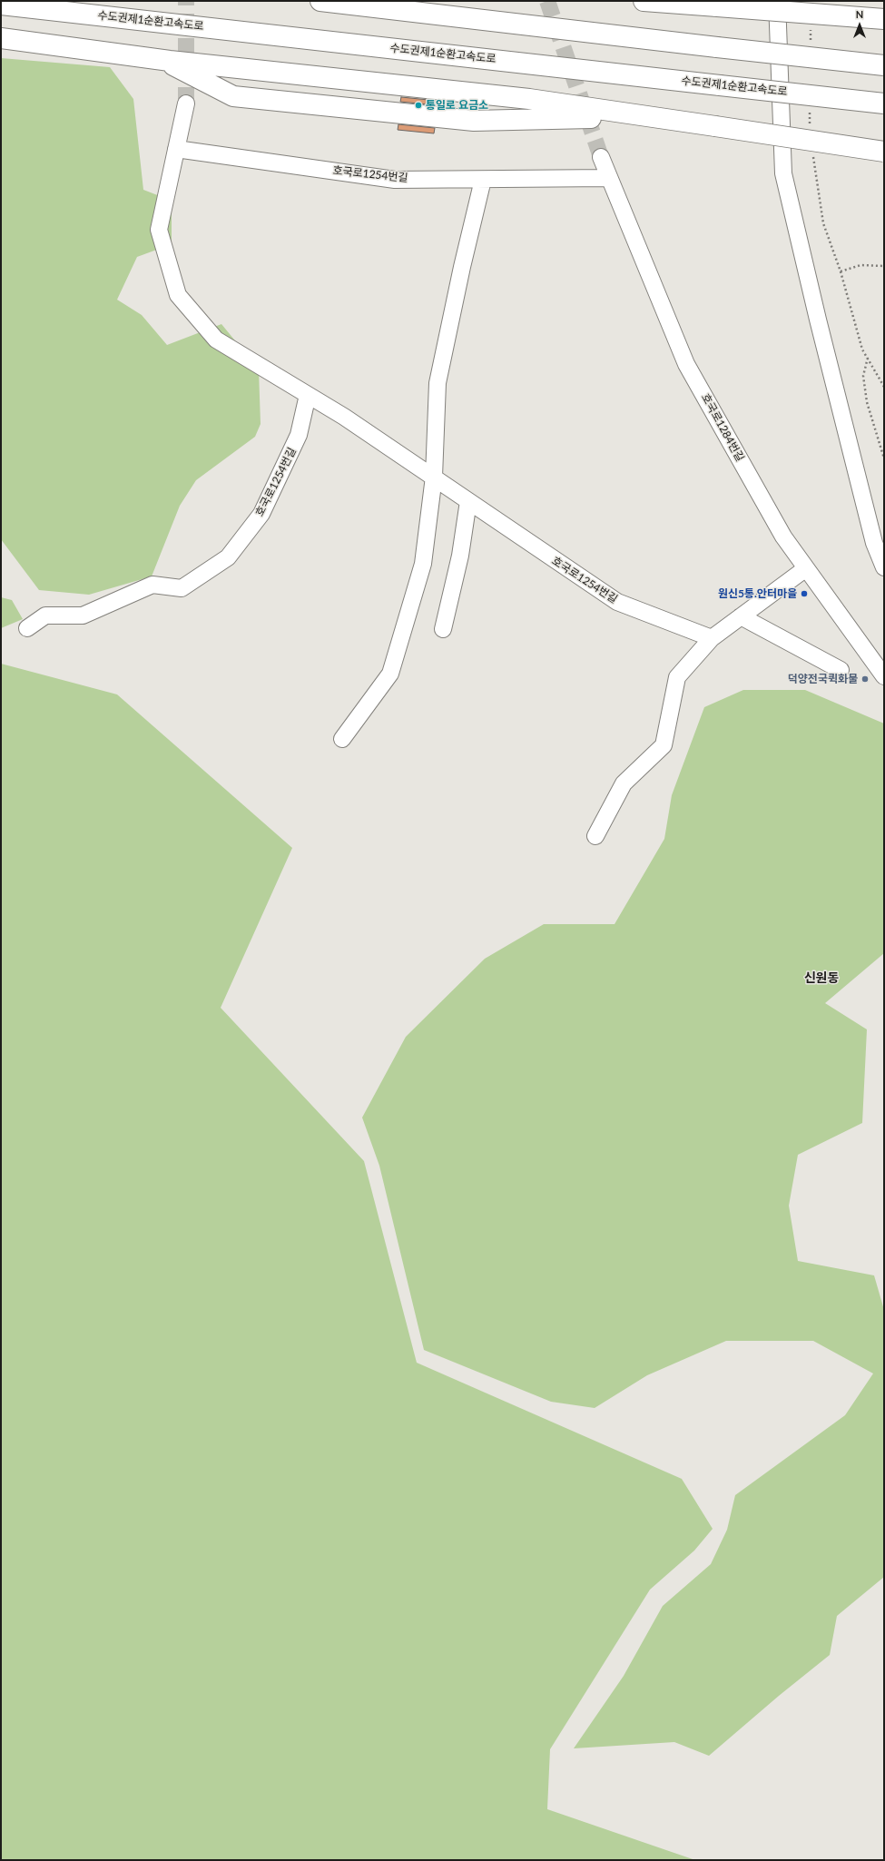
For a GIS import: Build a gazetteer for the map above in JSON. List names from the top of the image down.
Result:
{
  "streets": {
    "highway": ["수도권제1순환고속도로"],
    "street": ["호국로1254번길", "호국로1284번길"]
  },
  "crossings": [
    ["호국로1254번길", "호국로1284번길"]
  ],
  "districts": ["신원동"],
  "places": ["통일로 요금소", "원신5통.안터마을", "덕양전국퀵화물"],
  "north": "top"
}
